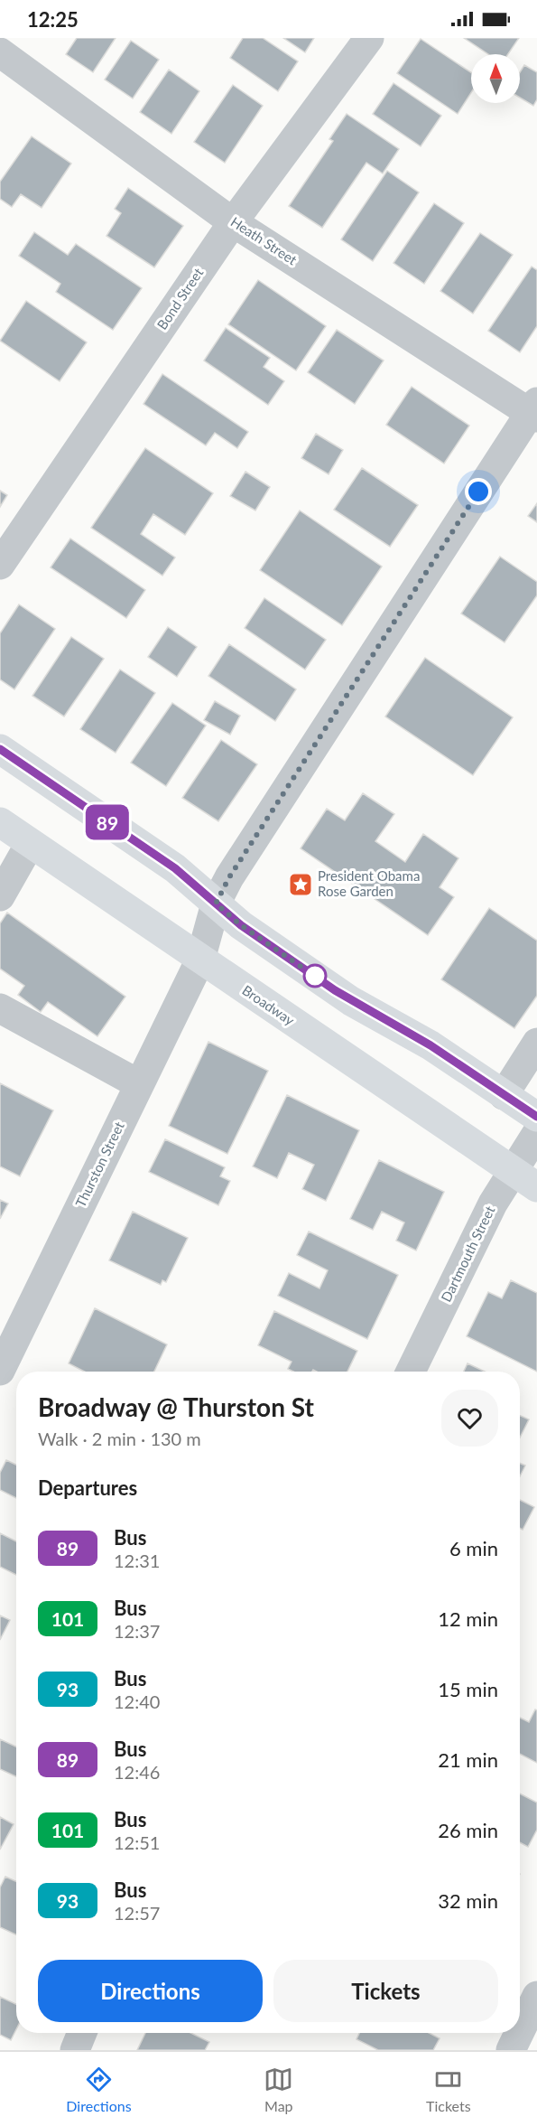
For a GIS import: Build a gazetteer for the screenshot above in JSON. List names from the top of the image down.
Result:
{
  "streets": {
    "main road": ["Broadway"],
    "street": [
      "Heath Street",
      "Bond Street",
      "Thurston Street",
      "Dartmouth Street"
    ]
  },
  "crossings": [
    ["Heath Street", "Bond Street"],
    ["Heath Street", "Thurston Street"],
    ["Broadway", "Thurston Street"],
    ["Broadway", "Dartmouth Street"]
  ],
  "places": {
    "place": ["President Obama Rose Garden"]
  },
  "lines": ["bus line 89"],
  "north": "top",
  "page": {
    "status": "12:25",
    "on_map": "89",
    "heading": [
      ["Broadway @ Thurston St", "Walk · 2 min · 130 m"],
      "Departures"
    ],
    "list": [
      {
        "mark": "89",
        "name": "Bus",
        "note": "12:31",
        "value": "6 min"
      },
      {
        "mark": "101",
        "name": "Bus",
        "note": "12:37",
        "value": "12 min"
      },
      {
        "mark": "93",
        "name": "Bus",
        "note": "12:40",
        "value": "15 min"
      },
      {
        "mark": "89",
        "name": "Bus",
        "note": "12:46",
        "value": "21 min"
      },
      {
        "mark": "101",
        "name": "Bus",
        "note": "12:51",
        "value": "26 min"
      },
      {
        "mark": "93",
        "name": "Bus",
        "note": "12:57",
        "value": "32 min"
      }
    ],
    "buttons": ["Directions", "Tickets"],
    "tabs": ["Directions", "Map", "Tickets"]
  }
}
